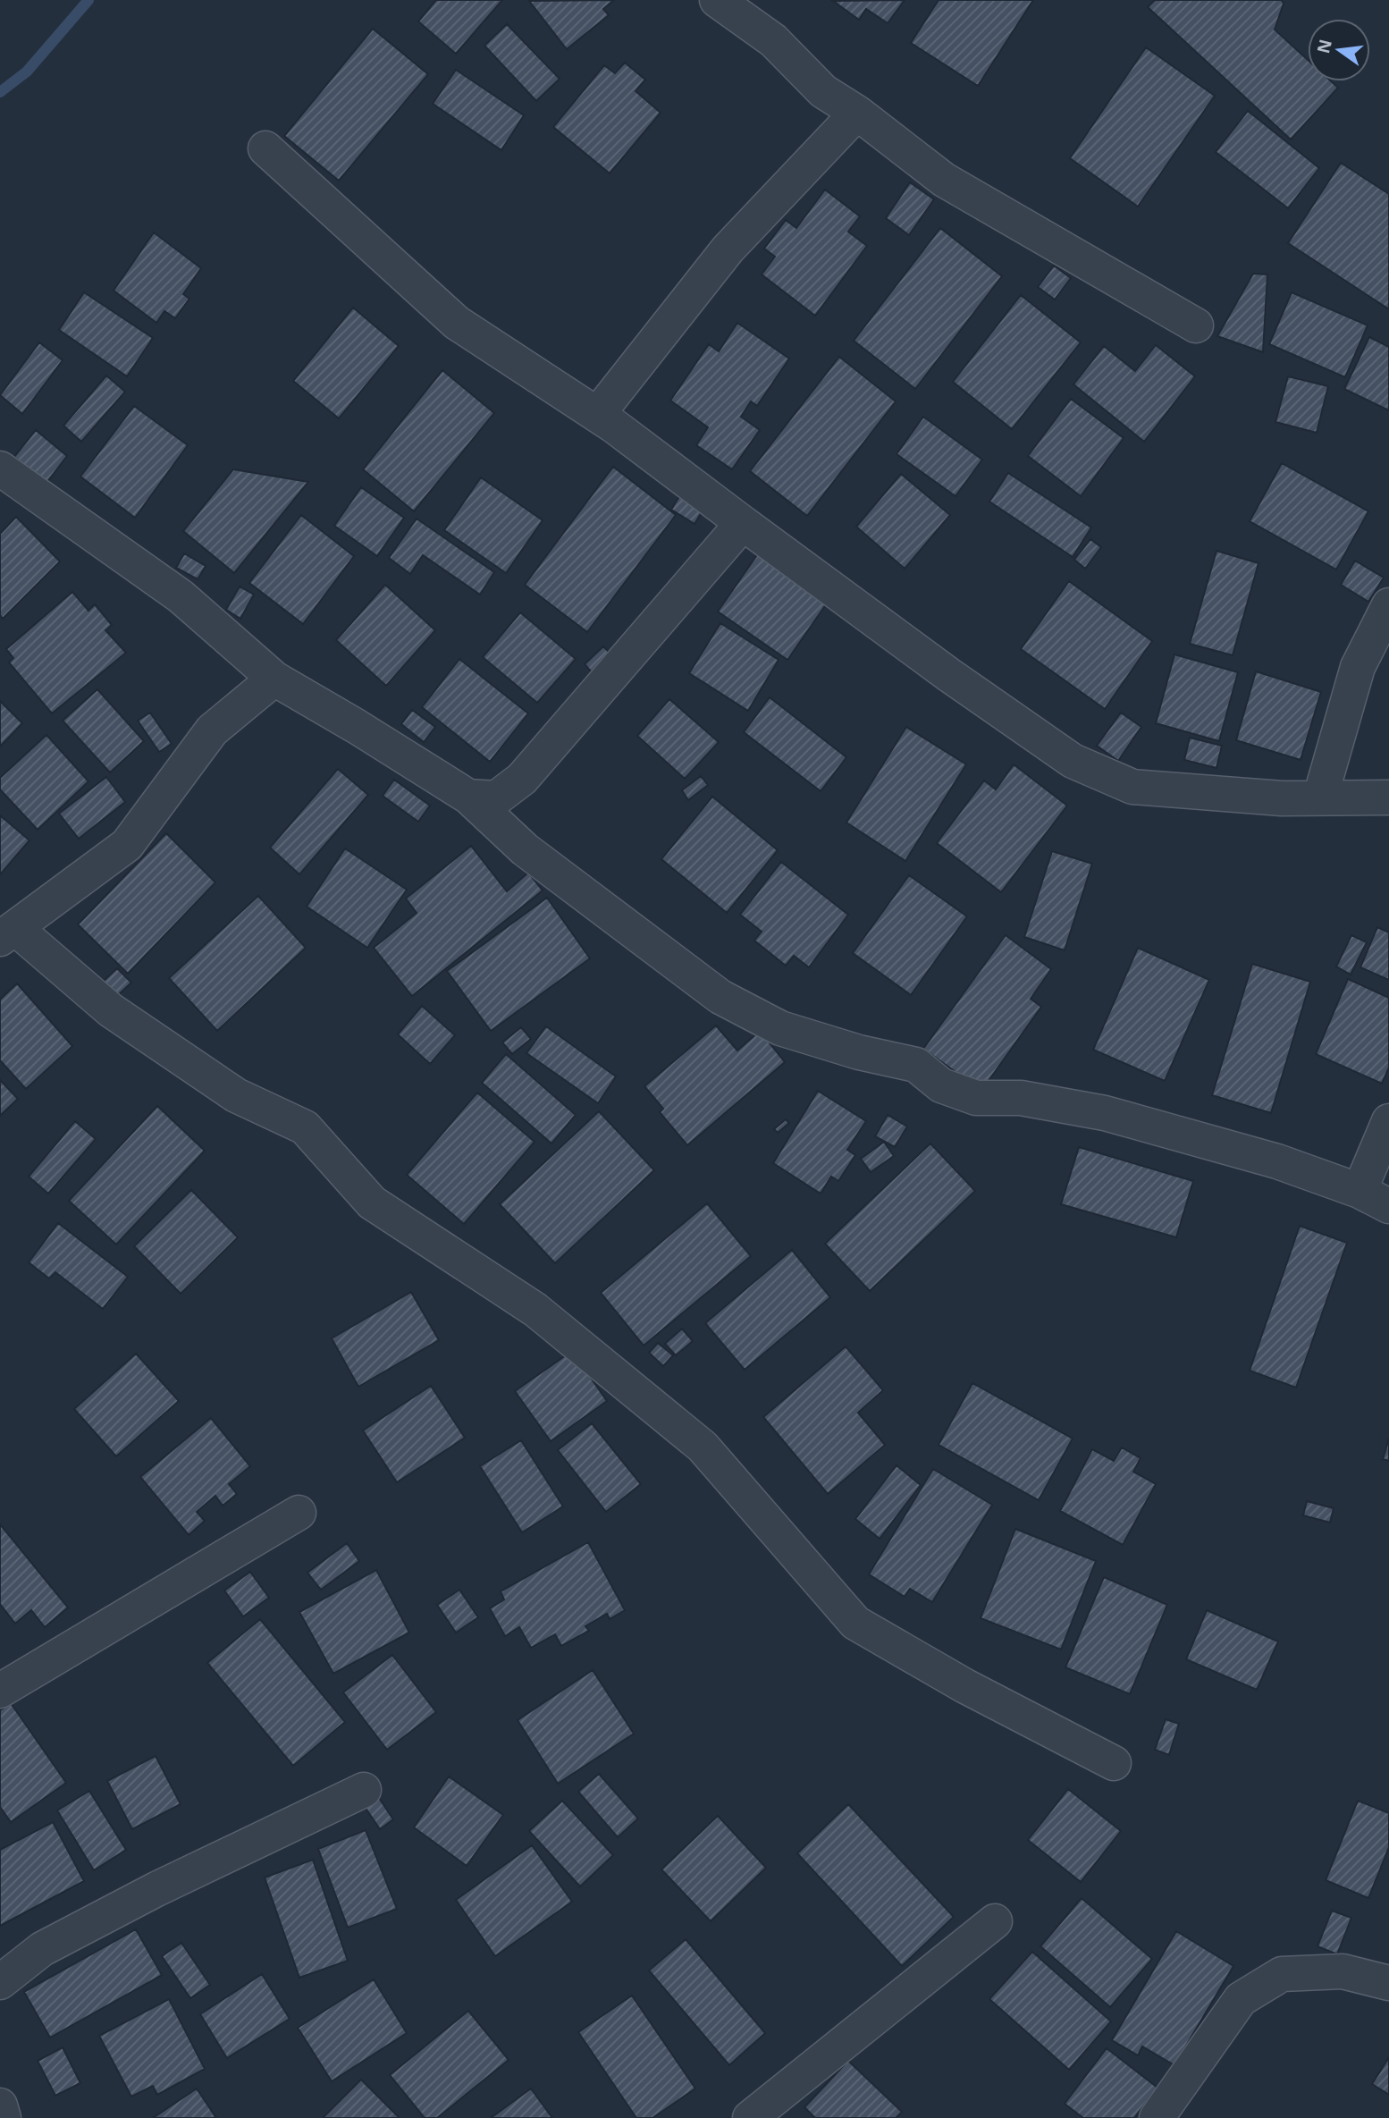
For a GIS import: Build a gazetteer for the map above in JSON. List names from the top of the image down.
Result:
{
  "north": "left"
}
